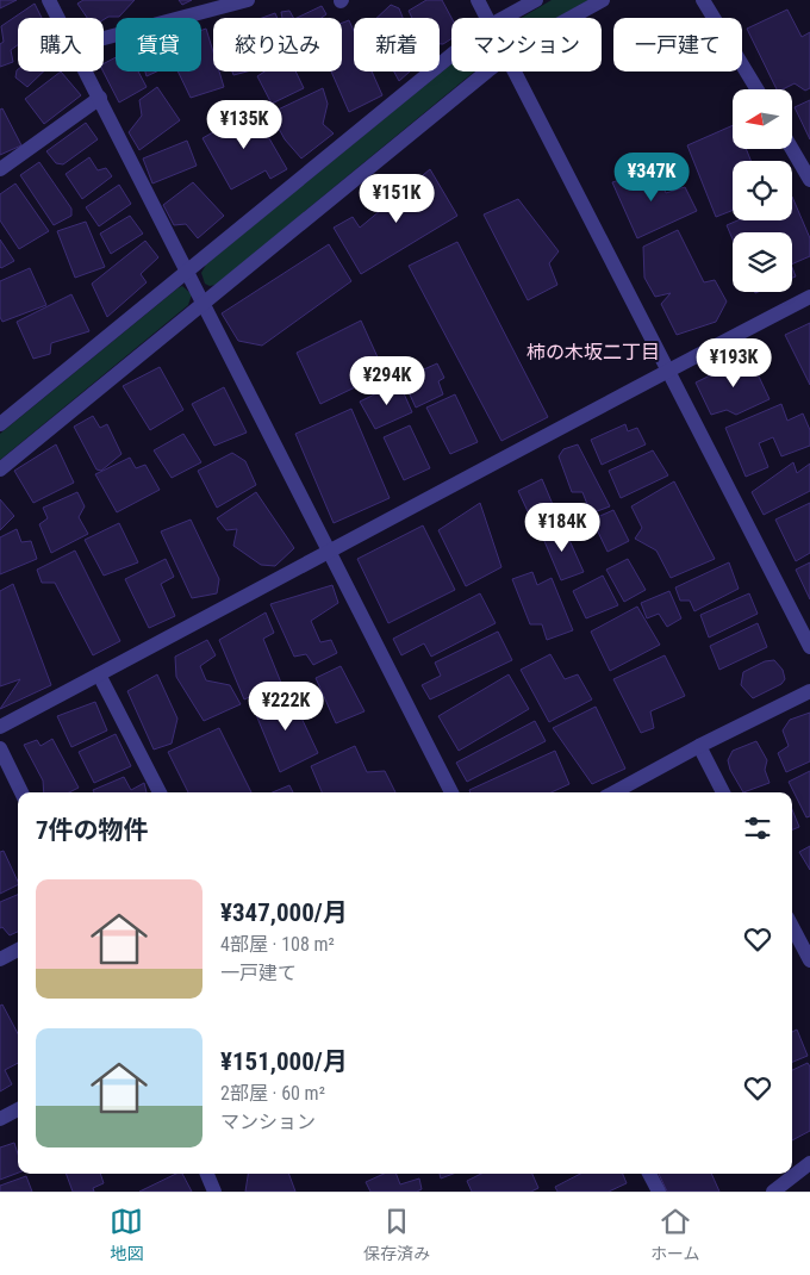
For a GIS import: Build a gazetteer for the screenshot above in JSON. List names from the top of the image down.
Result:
{
  "districts": ["柿の木坂二丁目"],
  "north": "left",
  "page": {
    "chip": [
      "購入",
      "賃貸",
      "絞り込み",
      "新着",
      "マンション",
      "一戸建て"
    ],
    "price": [
      "¥135K",
      "¥347K",
      "¥151K",
      "¥193K",
      "¥294K",
      "¥184K",
      "¥222K"
    ],
    "heading": "7件の物件",
    "list": [
      {
        "name": "¥347,000/月",
        "note": "4部屋 · 108 m² · 一戸建て"
      },
      {
        "name": "¥151,000/月",
        "note": "2部屋 · 60 m² · マンション"
      }
    ],
    "tabs": ["地図", "保存済み", "ホーム"]
  }
}
